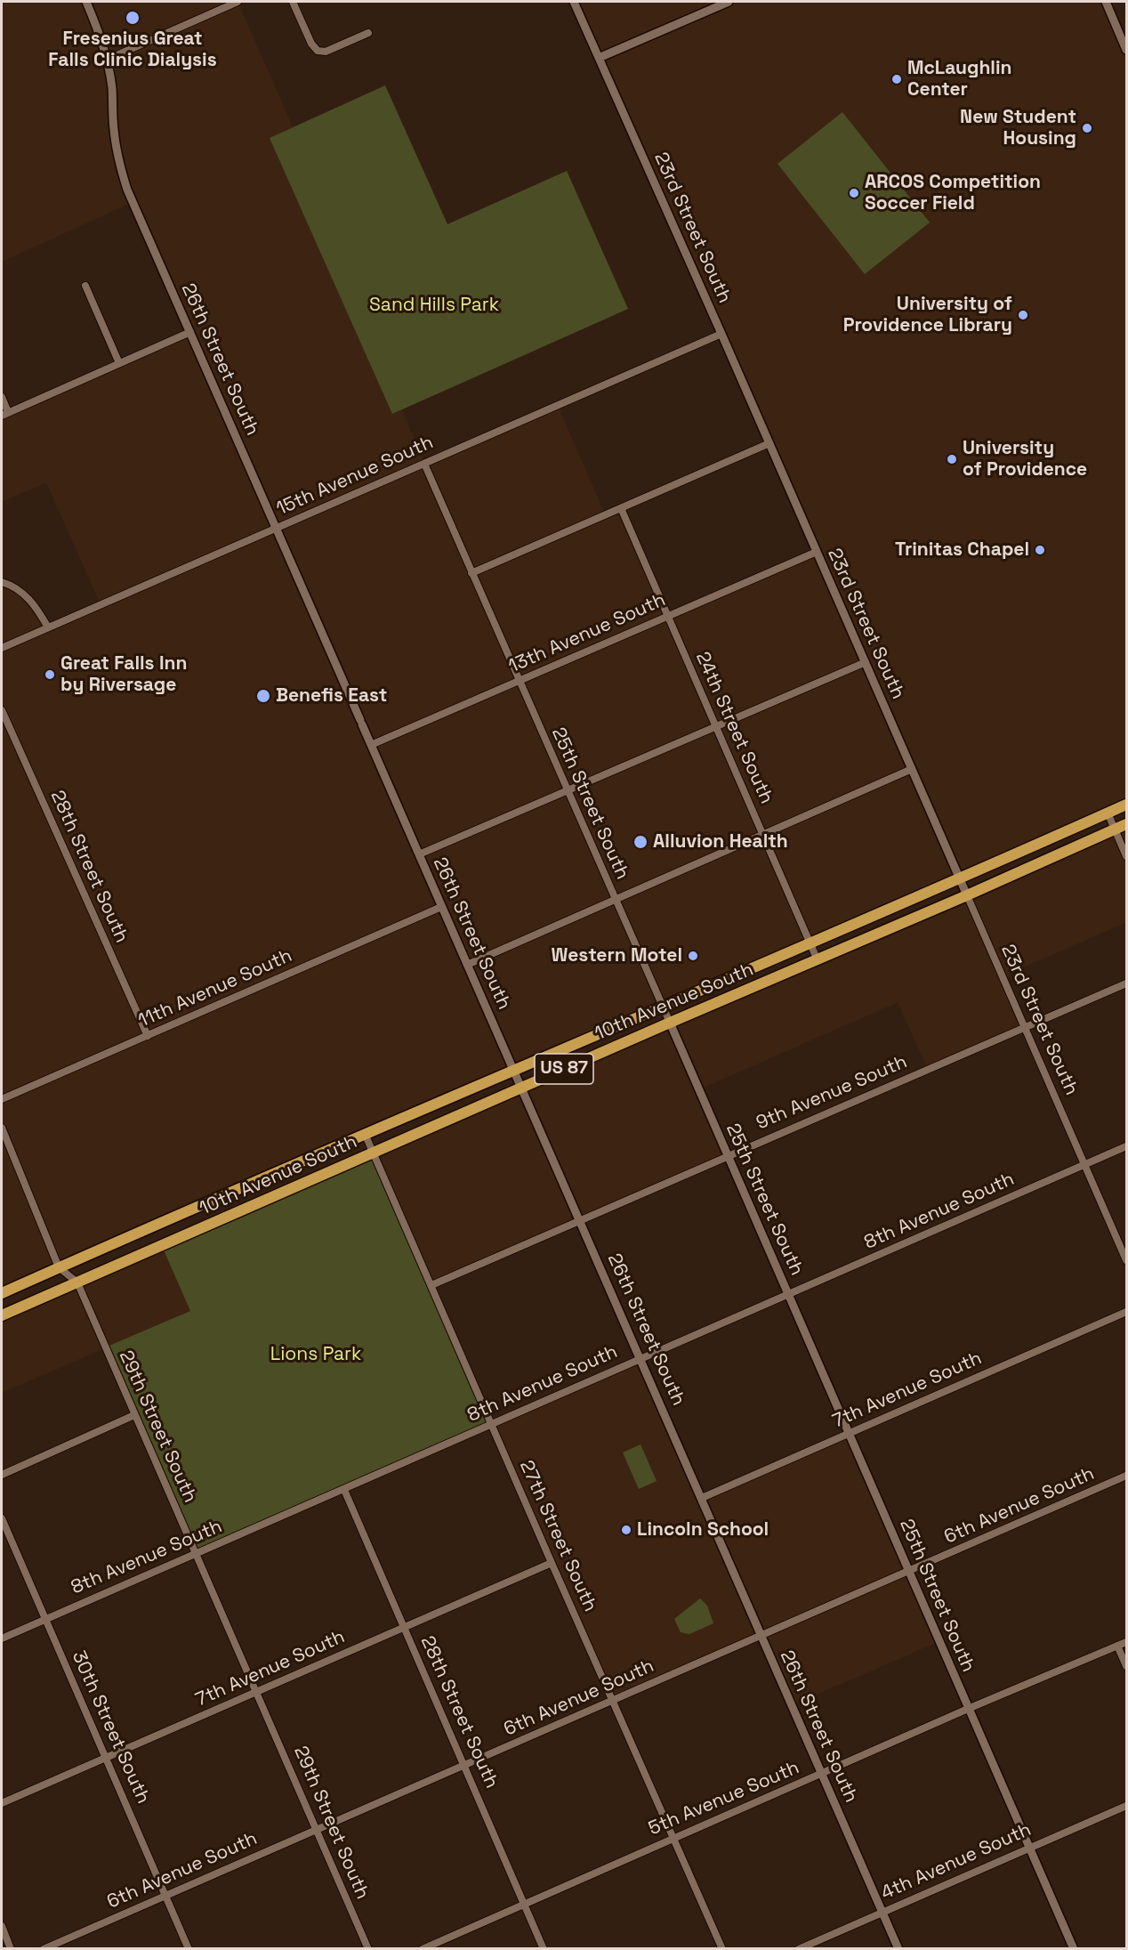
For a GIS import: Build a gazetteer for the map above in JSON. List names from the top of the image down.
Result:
{
  "streets": {
    "highway": ["10th Avenue South", "US 87"],
    "street": [
      "23rd Street South",
      "26th Street South",
      "15th Avenue South",
      "13th Avenue South",
      "24th Street South",
      "25th Street South",
      "28th Street South",
      "11th Avenue South",
      "9th Avenue South",
      "8th Avenue South",
      "7th Avenue South",
      "29th Street South",
      "6th Avenue South",
      "27th Street South",
      "30th Street South",
      "5th Avenue South",
      "4th Avenue South"
    ]
  },
  "crossings": [
    ["23rd Street South", "15th Avenue South"],
    ["23rd Street South", "13th Avenue South"],
    ["23rd Street South", "10th Avenue South"],
    ["23rd Street South", "9th Avenue South"],
    ["23rd Street South", "8th Avenue South"],
    ["26th Street South", "15th Avenue South"],
    ["26th Street South", "13th Avenue South"],
    ["26th Street South", "11th Avenue South"],
    ["26th Street South", "10th Avenue South"],
    ["26th Street South", "9th Avenue South"],
    ["26th Street South", "8th Avenue South"],
    ["26th Street South", "7th Avenue South"],
    ["26th Street South", "6th Avenue South"],
    ["26th Street South", "5th Avenue South"],
    ["26th Street South", "4th Avenue South"],
    ["15th Avenue South", "25th Street South"],
    ["13th Avenue South", "24th Street South"],
    ["13th Avenue South", "25th Street South"],
    ["24th Street South", "10th Avenue South"],
    ["25th Street South", "10th Avenue South"],
    ["25th Street South", "9th Avenue South"],
    ["25th Street South", "8th Avenue South"],
    ["25th Street South", "7th Avenue South"],
    ["25th Street South", "6th Avenue South"],
    ["25th Street South", "5th Avenue South"],
    ["25th Street South", "4th Avenue South"],
    ["28th Street South", "11th Avenue South"],
    ["28th Street South", "8th Avenue South"],
    ["28th Street South", "7th Avenue South"],
    ["28th Street South", "6th Avenue South"],
    ["28th Street South", "5th Avenue South"],
    ["10th Avenue South", "29th Street South"],
    ["10th Avenue South", "27th Street South"],
    ["9th Avenue South", "27th Street South"],
    ["8th Avenue South", "29th Street South"],
    ["8th Avenue South", "27th Street South"],
    ["8th Avenue South", "30th Street South"],
    ["7th Avenue South", "29th Street South"],
    ["7th Avenue South", "27th Street South"],
    ["7th Avenue South", "30th Street South"],
    ["29th Street South", "6th Avenue South"],
    ["6th Avenue South", "27th Street South"],
    ["6th Avenue South", "30th Street South"],
    ["27th Street South", "5th Avenue South"]
  ],
  "parks": ["Sand Hills Park", "Lions Park"],
  "places": [
    "Fresenius Great Falls Clinic Dialysis",
    "McLaughlin Center",
    "New Student Housing",
    "ARCOS Competition Soccer Field",
    "University of Providence Library",
    "University of Providence",
    "Trinitas Chapel",
    "Great Falls Inn by Riversage",
    "Benefis East",
    "Alluvion Health",
    "Western Motel",
    "Lincoln School"
  ]
}
